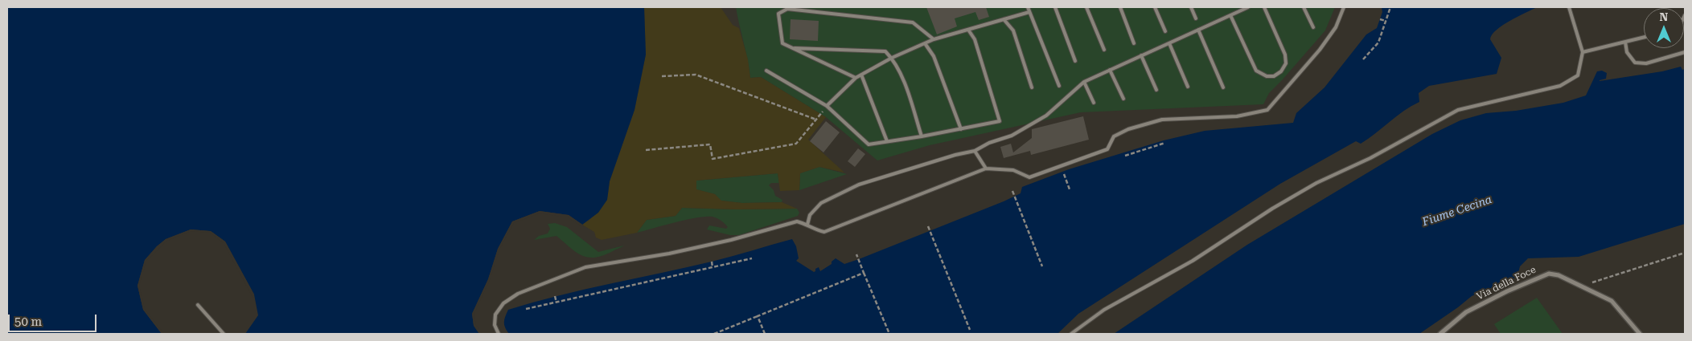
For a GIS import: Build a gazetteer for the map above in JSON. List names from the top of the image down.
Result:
{
  "streets": {
    "street": ["Via della Foce"]
  },
  "water": ["Fiume Cecina"],
  "scale_bar": "50 m",
  "north": "top"
}
